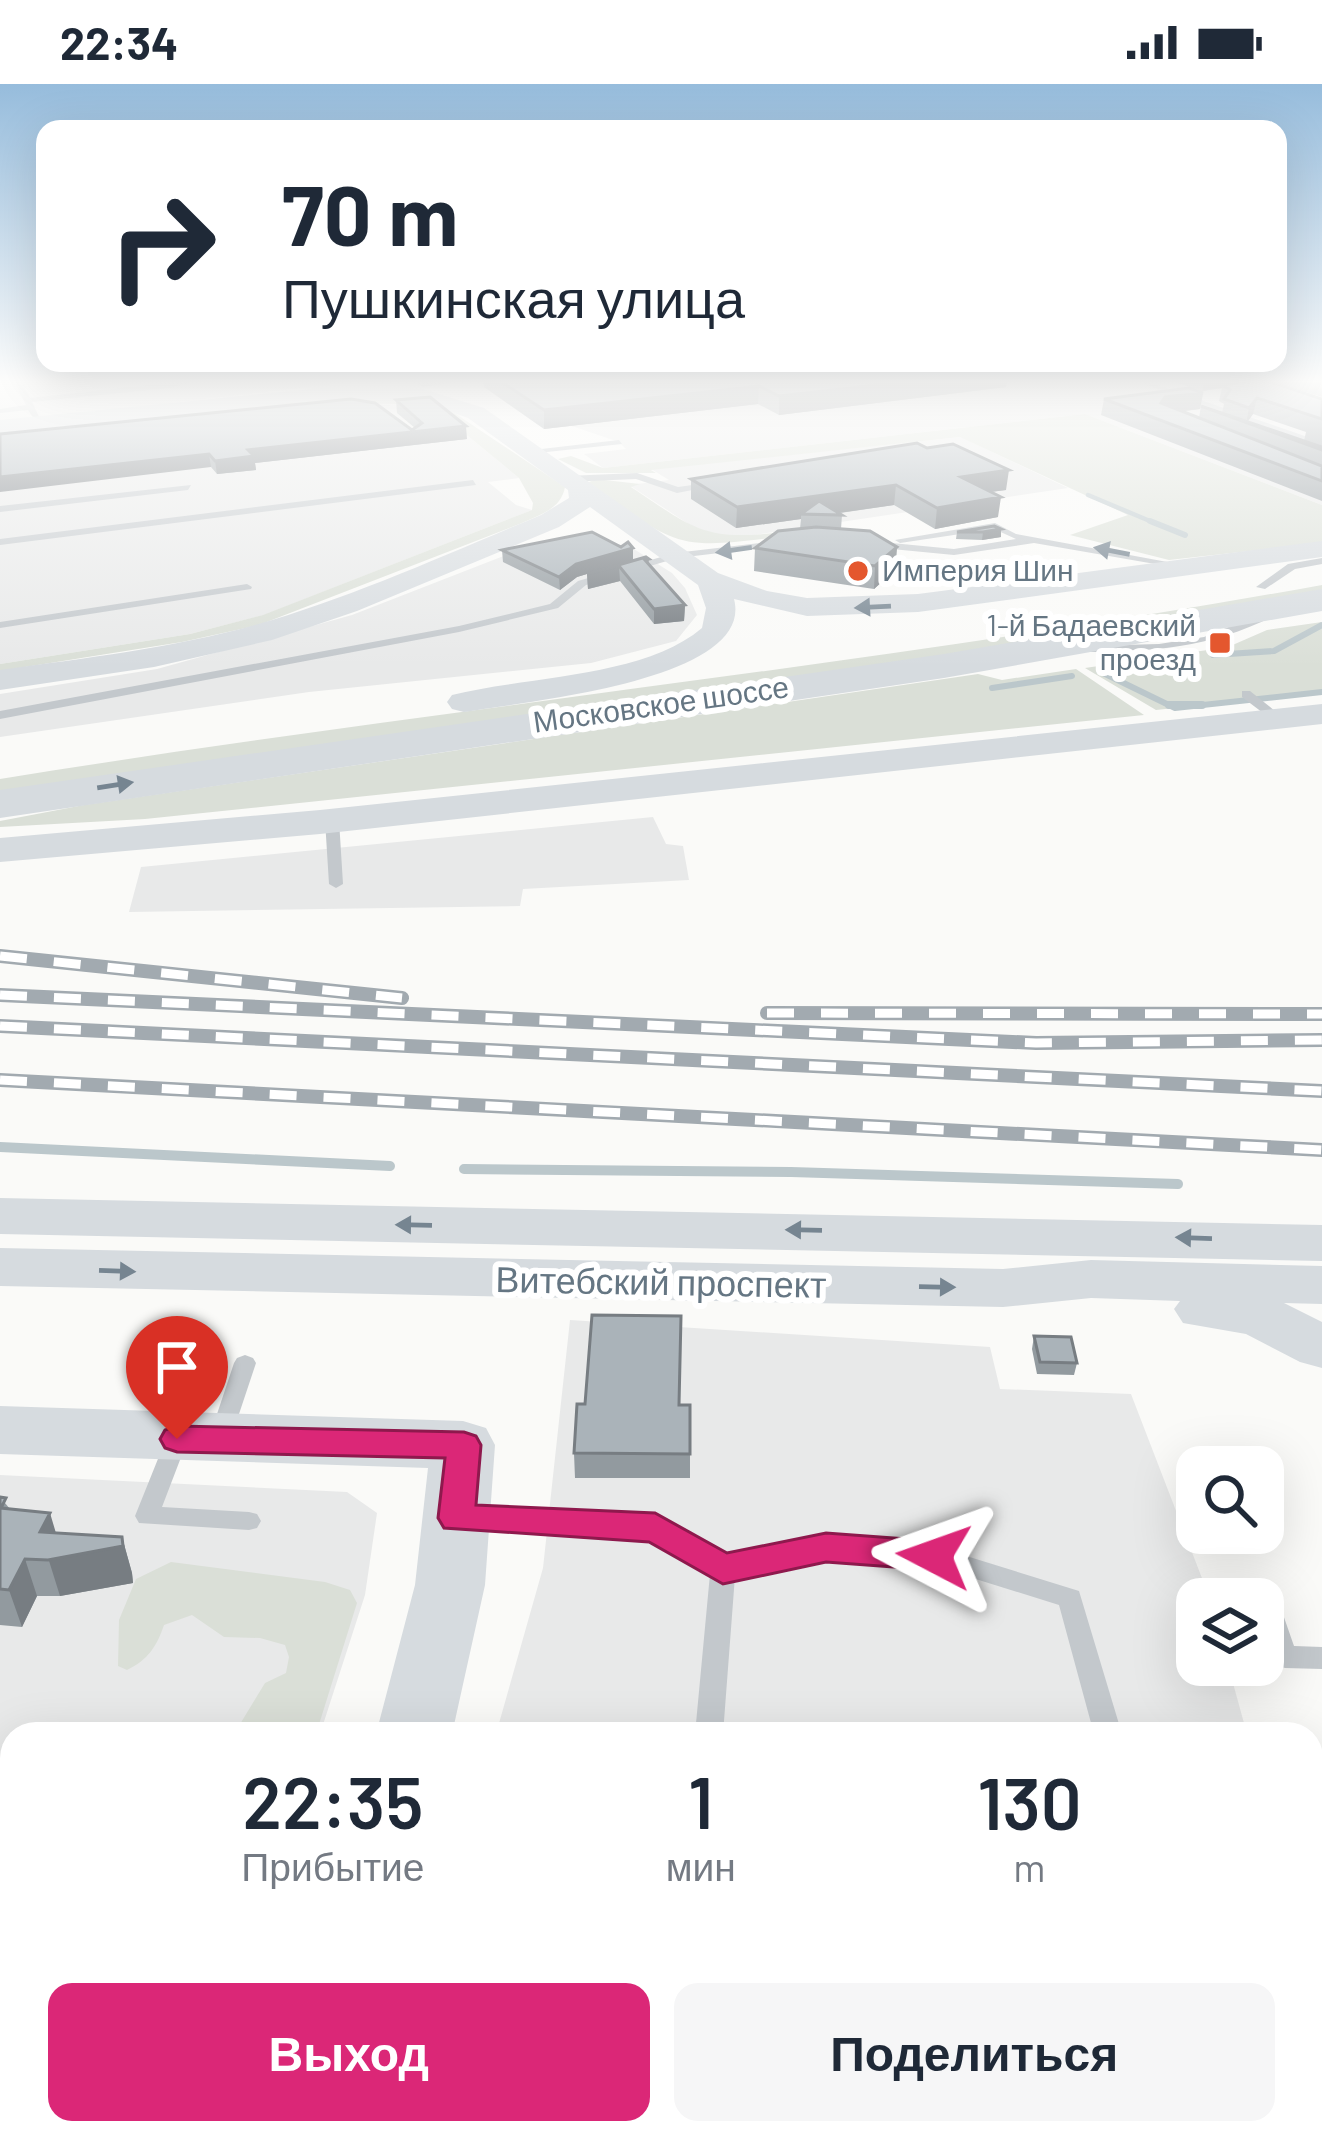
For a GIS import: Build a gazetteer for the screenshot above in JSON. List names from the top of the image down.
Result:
{
  "streets": {
    "highway": ["Московское шоссе"],
    "street": ["Витебский проспект"]
  },
  "places": {
    "other": ["Империя Шин"],
    "transit": ["1-й Бадаевский проезд"]
  },
  "page": {
    "status": "22:34",
    "turn": ["70 m", "Пушкинская улица"],
    "eta": [
      "22:35",
      "Прибытие",
      "1",
      "мин",
      "130",
      "m"
    ],
    "buttons": ["Выход", "Поделиться"]
  }
}
